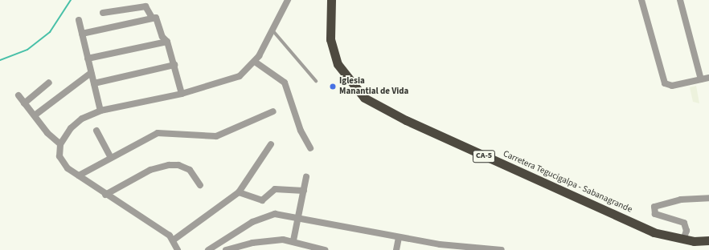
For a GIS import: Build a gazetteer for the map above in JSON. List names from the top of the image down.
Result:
{
  "streets": {
    "highway": ["CA-5", "Carretera Tegucigalpa - Sabanagrande"]
  },
  "places": ["Iglesia Manantial de Vida"]
}
